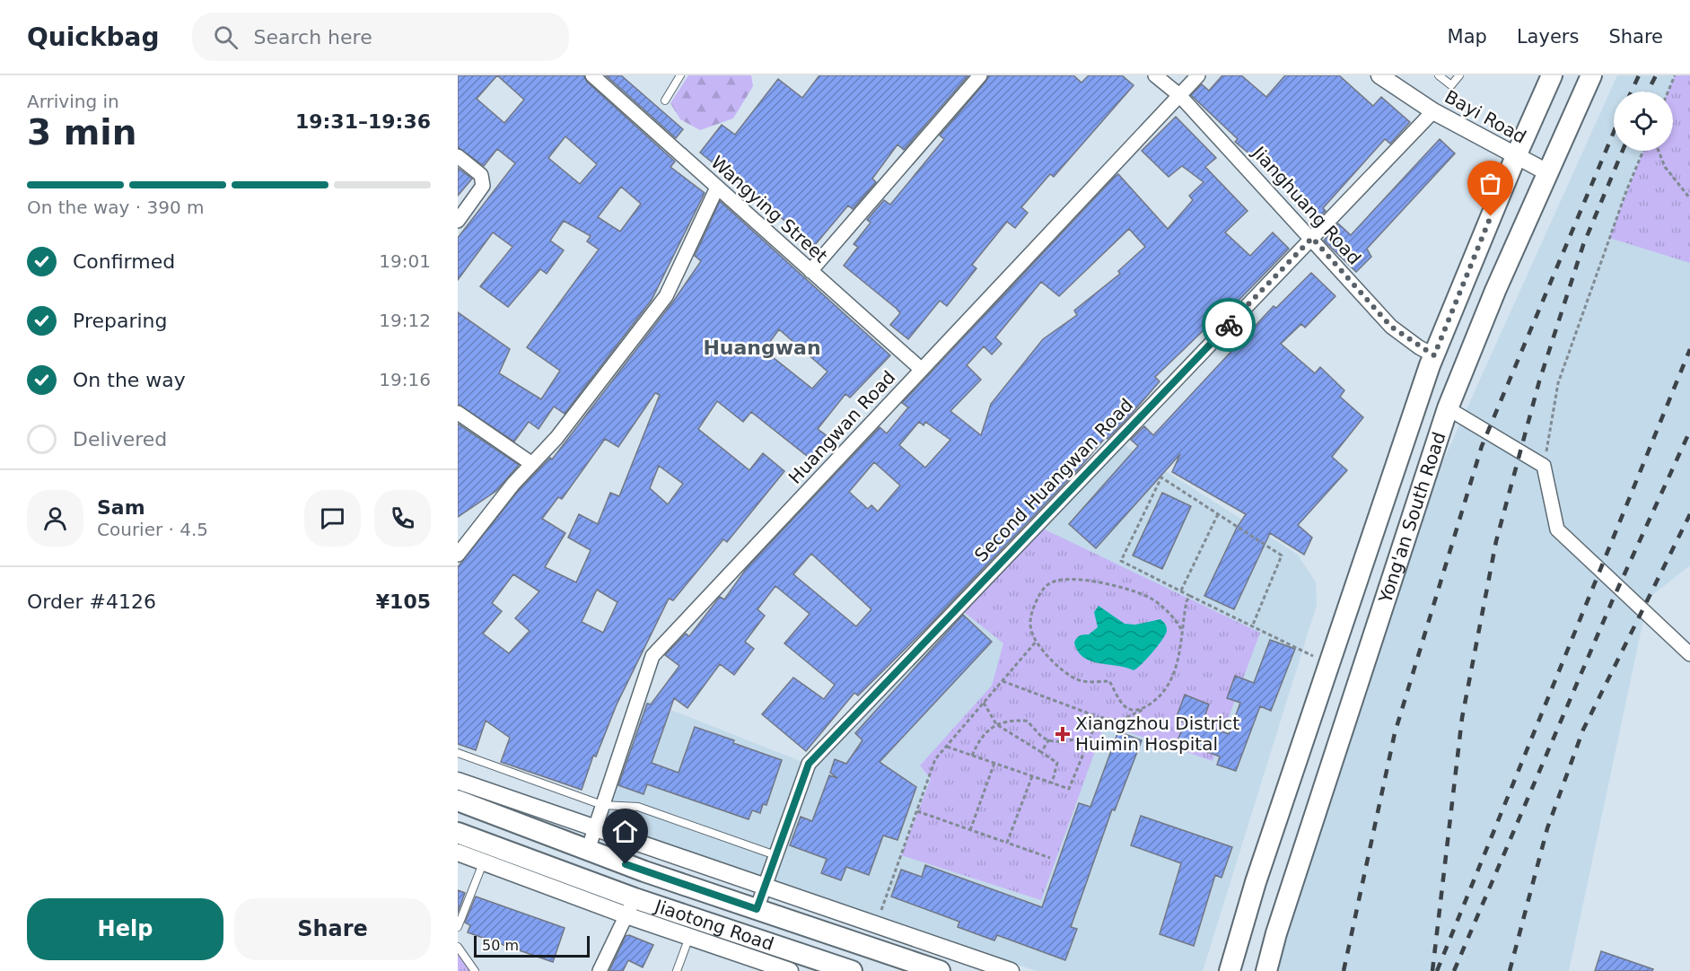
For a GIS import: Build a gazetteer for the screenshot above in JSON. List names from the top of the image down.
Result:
{
  "streets": {
    "main road": ["Yong'an South Road", "Jiaotong Road"],
    "street": [
      "Bayi Road",
      "Jianghuang Road",
      "Wangying Street",
      "Huangwan Road",
      "Second Huangwan Road"
    ]
  },
  "crossings": [
    ["Bayi Road", "Second Huangwan Road"],
    ["Bayi Road", "Yong'an South Road"],
    ["Jianghuang Road", "Huangwan Road"],
    ["Jianghuang Road", "Second Huangwan Road"],
    ["Jianghuang Road", "Yong'an South Road"],
    ["Wangying Street", "Huangwan Road"],
    ["Huangwan Road", "Jiaotong Road"],
    ["Second Huangwan Road", "Jiaotong Road"]
  ],
  "districts": ["Huangwan"],
  "places": {
    "health": ["Xiangzhou District Huimin Hospital"]
  },
  "scale_bar": "50 m",
  "page": {
    "header": "Quickbag",
    "search": "Search here",
    "nav": ["Map", "Layers", "Share"],
    "heading": ["3 min", "Arriving in", "19:31–19:36"],
    "panel": [
      "Sam",
      "Courier · 4.5",
      "Order #4126",
      "¥105"
    ],
    "bar": "On the way · 390 m",
    "list": [
      ["Confirmed", "19:01"],
      ["Preparing", "19:12"],
      ["On the way", "19:16"],
      "Delivered"
    ],
    "buttons": ["Help", "Share"],
    "scale": "50 m"
  }
}
